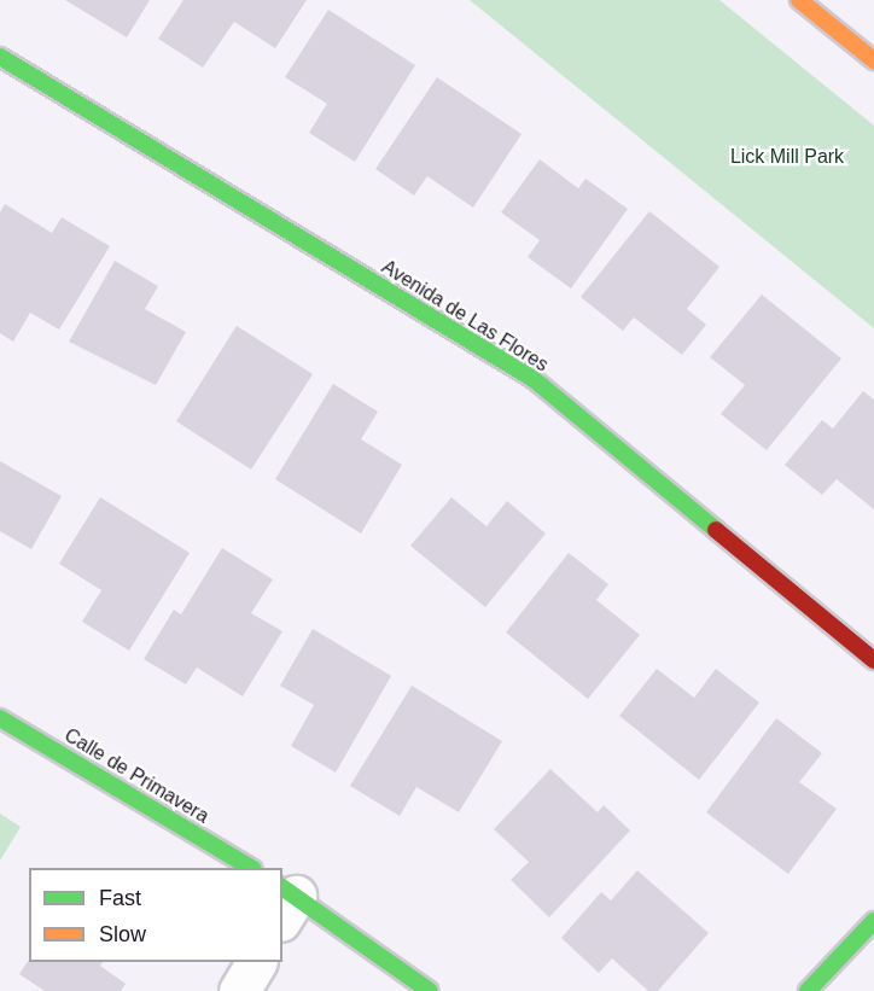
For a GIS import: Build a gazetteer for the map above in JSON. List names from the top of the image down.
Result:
{
  "streets": {
    "street": ["Avenida de Las Flores", "Calle de Primavera"]
  },
  "parks": ["Lick Mill Park"],
  "legend": ["Fast", "Slow"]
}
